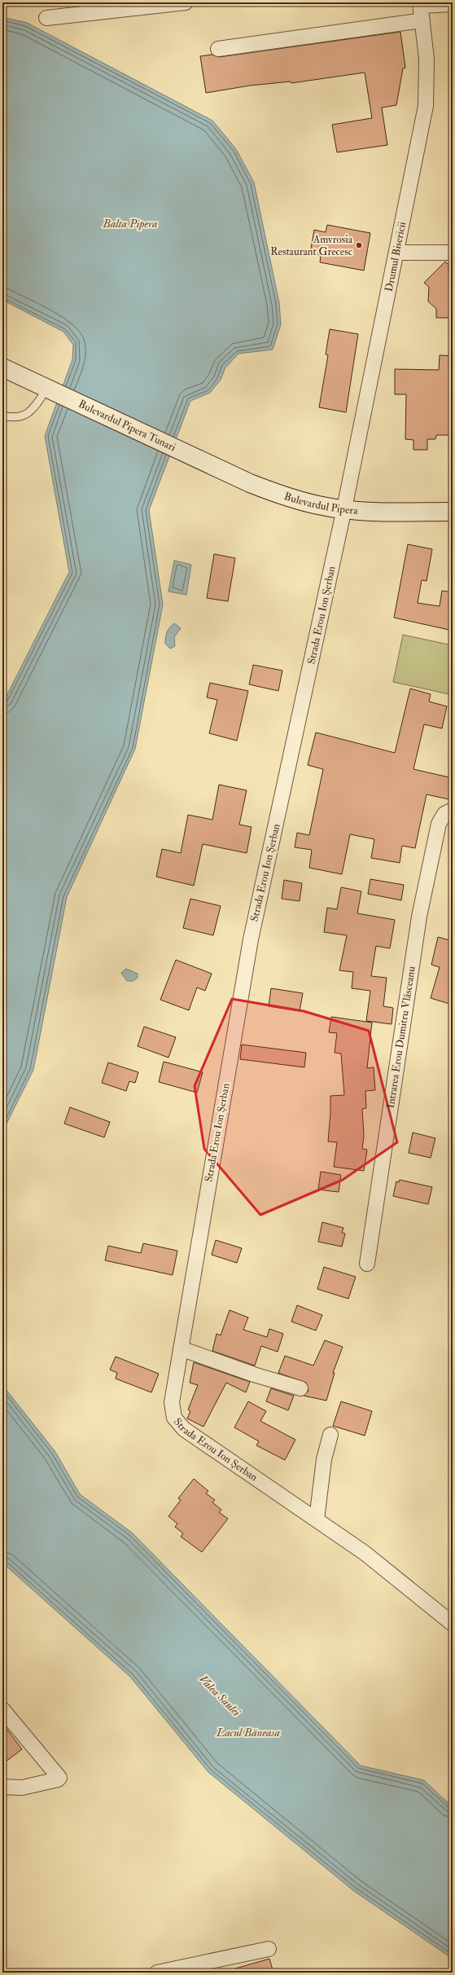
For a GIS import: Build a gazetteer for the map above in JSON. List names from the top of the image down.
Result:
{
  "streets": {
    "main road": ["Bulevardul Pipera Tunari", "Bulevardul Pipera"],
    "street": ["Drumul Bisericii", "Strada Erou Ion Șerban", "Intrarea Erou Dumitru Vlăsceanu"]
  },
  "crossings": [
    ["Drumul Bisericii", "Bulevardul Pipera"],
    ["Drumul Bisericii", "Strada Erou Ion Șerban"],
    ["Bulevardul Pipera Tunari", "Bulevardul Pipera"],
    ["Bulevardul Pipera", "Strada Erou Ion Șerban"]
  ],
  "water": ["Balta Pipera", "Valea Saulei", "Lacul Băneasa"],
  "places": ["Amvrosia Restaurant Grecesc"]
}
